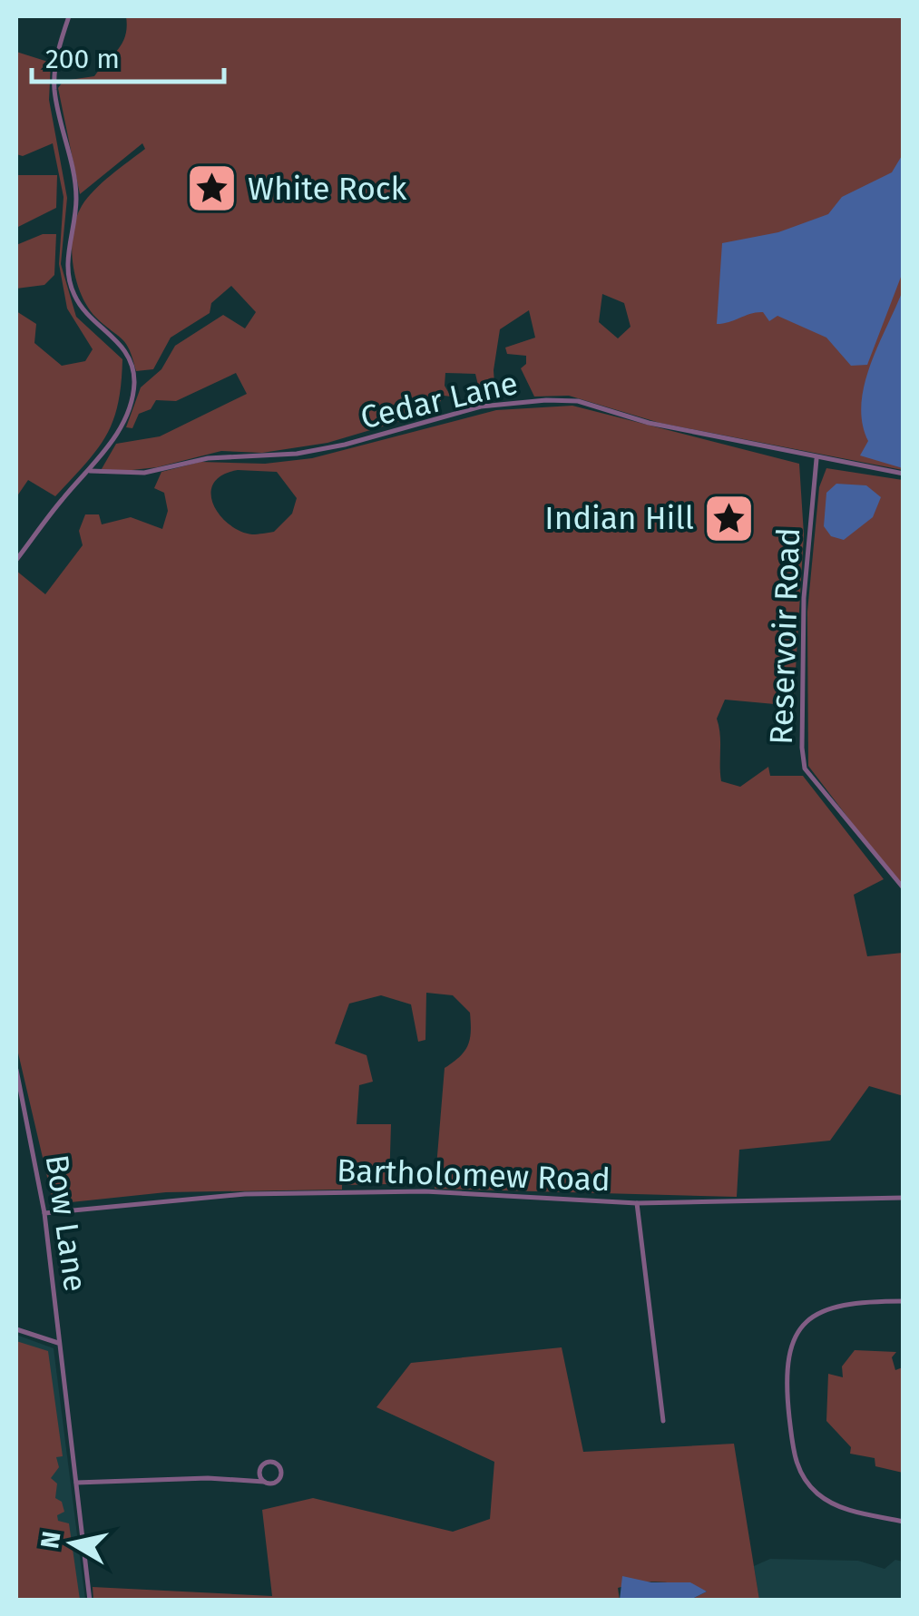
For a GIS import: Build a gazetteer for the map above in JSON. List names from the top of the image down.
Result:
{
  "streets": {
    "street": [
      "Cedar Lane",
      "Reservoir Road",
      "Bartholomew Road",
      "Bow Lane"
    ]
  },
  "crossings": [
    ["Cedar Lane", "Reservoir Road"],
    ["Bartholomew Road", "Bow Lane"]
  ],
  "places": {
    "place": ["White Rock", "Indian Hill"]
  },
  "scale_bar": "200 m",
  "north": "left"
}
